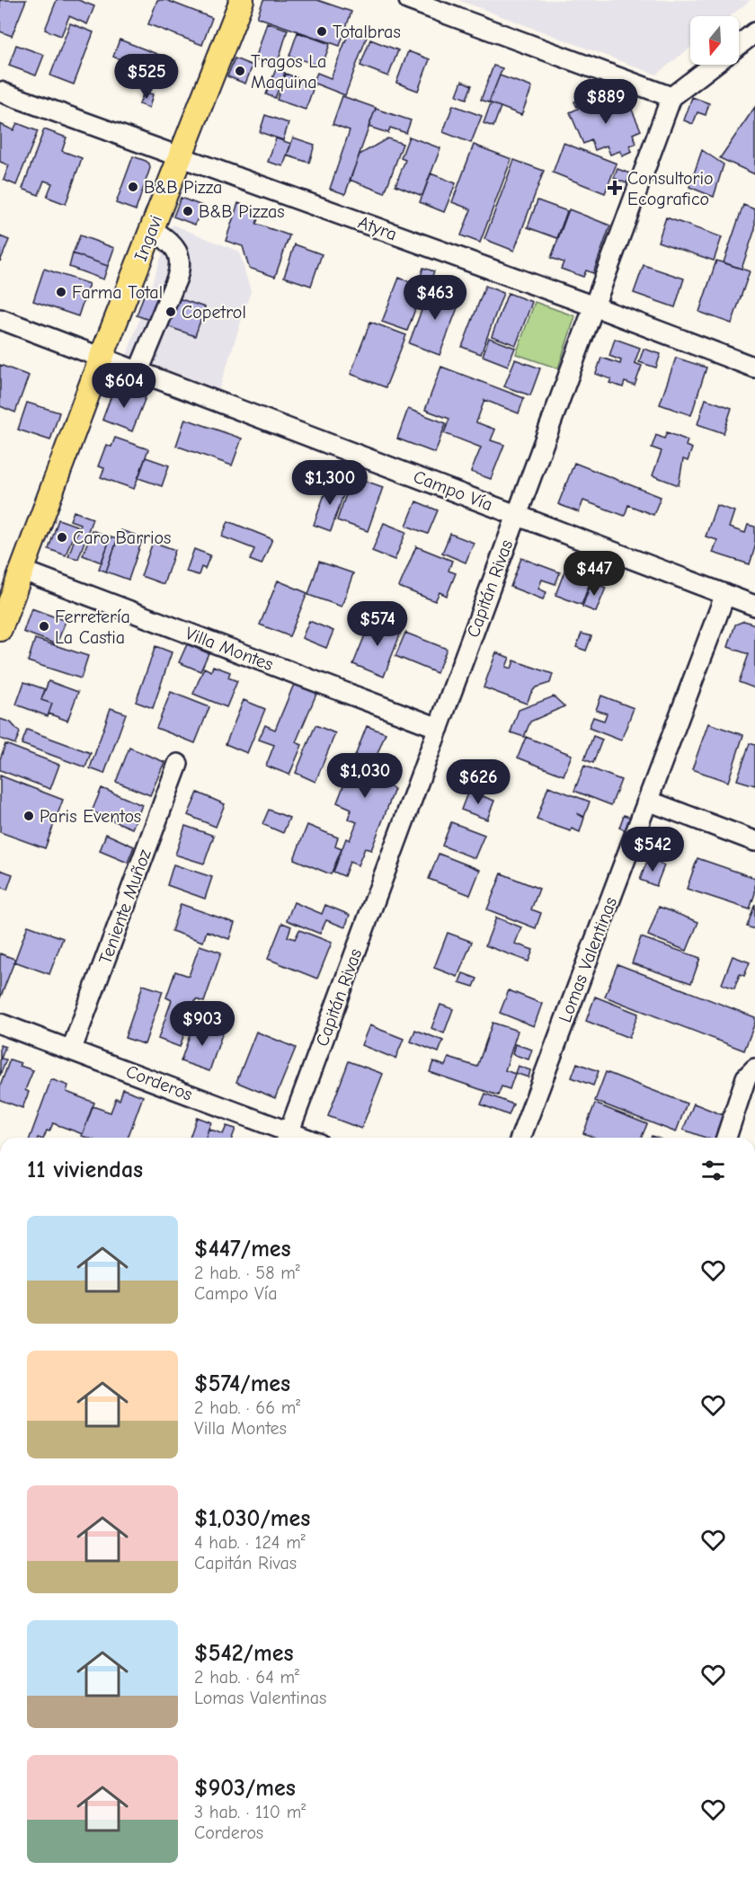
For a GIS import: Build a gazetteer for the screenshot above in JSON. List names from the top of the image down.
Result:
{
  "streets": {
    "main road": ["Ingavi"],
    "street": [
      "Atyra",
      "Campo Vía",
      "Capitán Rivas",
      "Villa Montes",
      "Teniente Muñoz",
      "Lomas Valentinas",
      "Corderos"
    ]
  },
  "crossings": [
    ["Atyra", "Ingavi"],
    ["Atyra", "Capitán Rivas"],
    ["Ingavi", "Campo Vía"],
    ["Ingavi", "Villa Montes"],
    ["Campo Vía", "Capitán Rivas"],
    ["Campo Vía", "Lomas Valentinas"],
    ["Capitán Rivas", "Villa Montes"],
    ["Capitán Rivas", "Corderos"],
    ["Teniente Muñoz", "Corderos"]
  ],
  "places": {
    "other": [
      "Totalbras",
      "Tragos La Maquina",
      "B&B Pizza",
      "B&B Pizzas",
      "Farma Total",
      "Copetrol",
      "Caro Barrios",
      "Ferretería La Castia",
      "Paris Eventos"
    ],
    "health": ["Consultorio Ecografico"]
  },
  "north": "bottom",
  "page": {
    "price": [
      "$525",
      "$889",
      "$463",
      "$604",
      "$1,300",
      "$447",
      "$574",
      "$1,030",
      "$626",
      "$542",
      "$903"
    ],
    "heading": "11 viviendas",
    "list": [
      {
        "name": "$447/mes",
        "note": "2 hab. · 58 m² · Campo Vía"
      },
      {
        "name": "$574/mes",
        "note": "2 hab. · 66 m² · Villa Montes"
      },
      {
        "name": "$1,030/mes",
        "note": "4 hab. · 124 m² · Capitán Rivas"
      },
      {
        "name": "$542/mes",
        "note": "2 hab. · 64 m² · Lomas Valentinas"
      },
      {
        "name": "$903/mes",
        "note": "3 hab. · 110 m² · Corderos"
      }
    ]
  }
}
